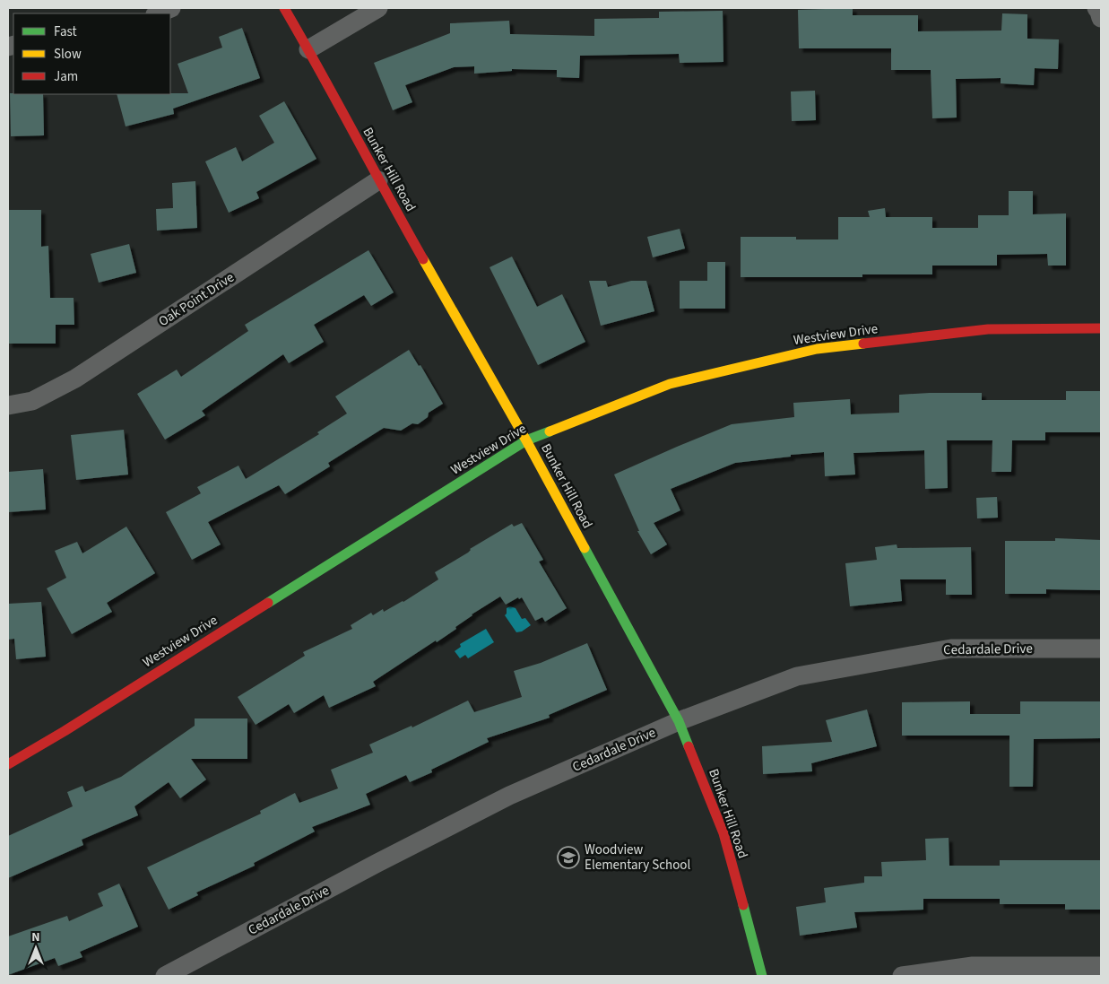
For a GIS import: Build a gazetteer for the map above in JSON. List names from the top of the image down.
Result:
{
  "streets": {
    "main road": ["Bunker Hill Road", "Westview Drive"],
    "street": ["Oak Point Drive", "Cedardale Drive"]
  },
  "crossings": [
    ["Bunker Hill Road", "Oak Point Drive"],
    ["Bunker Hill Road", "Westview Drive"],
    ["Bunker Hill Road", "Cedardale Drive"]
  ],
  "places": {
    "school or university": ["Woodview Elementary School"]
  },
  "legend": ["Fast", "Slow", "Jam"],
  "north": "top"
}
